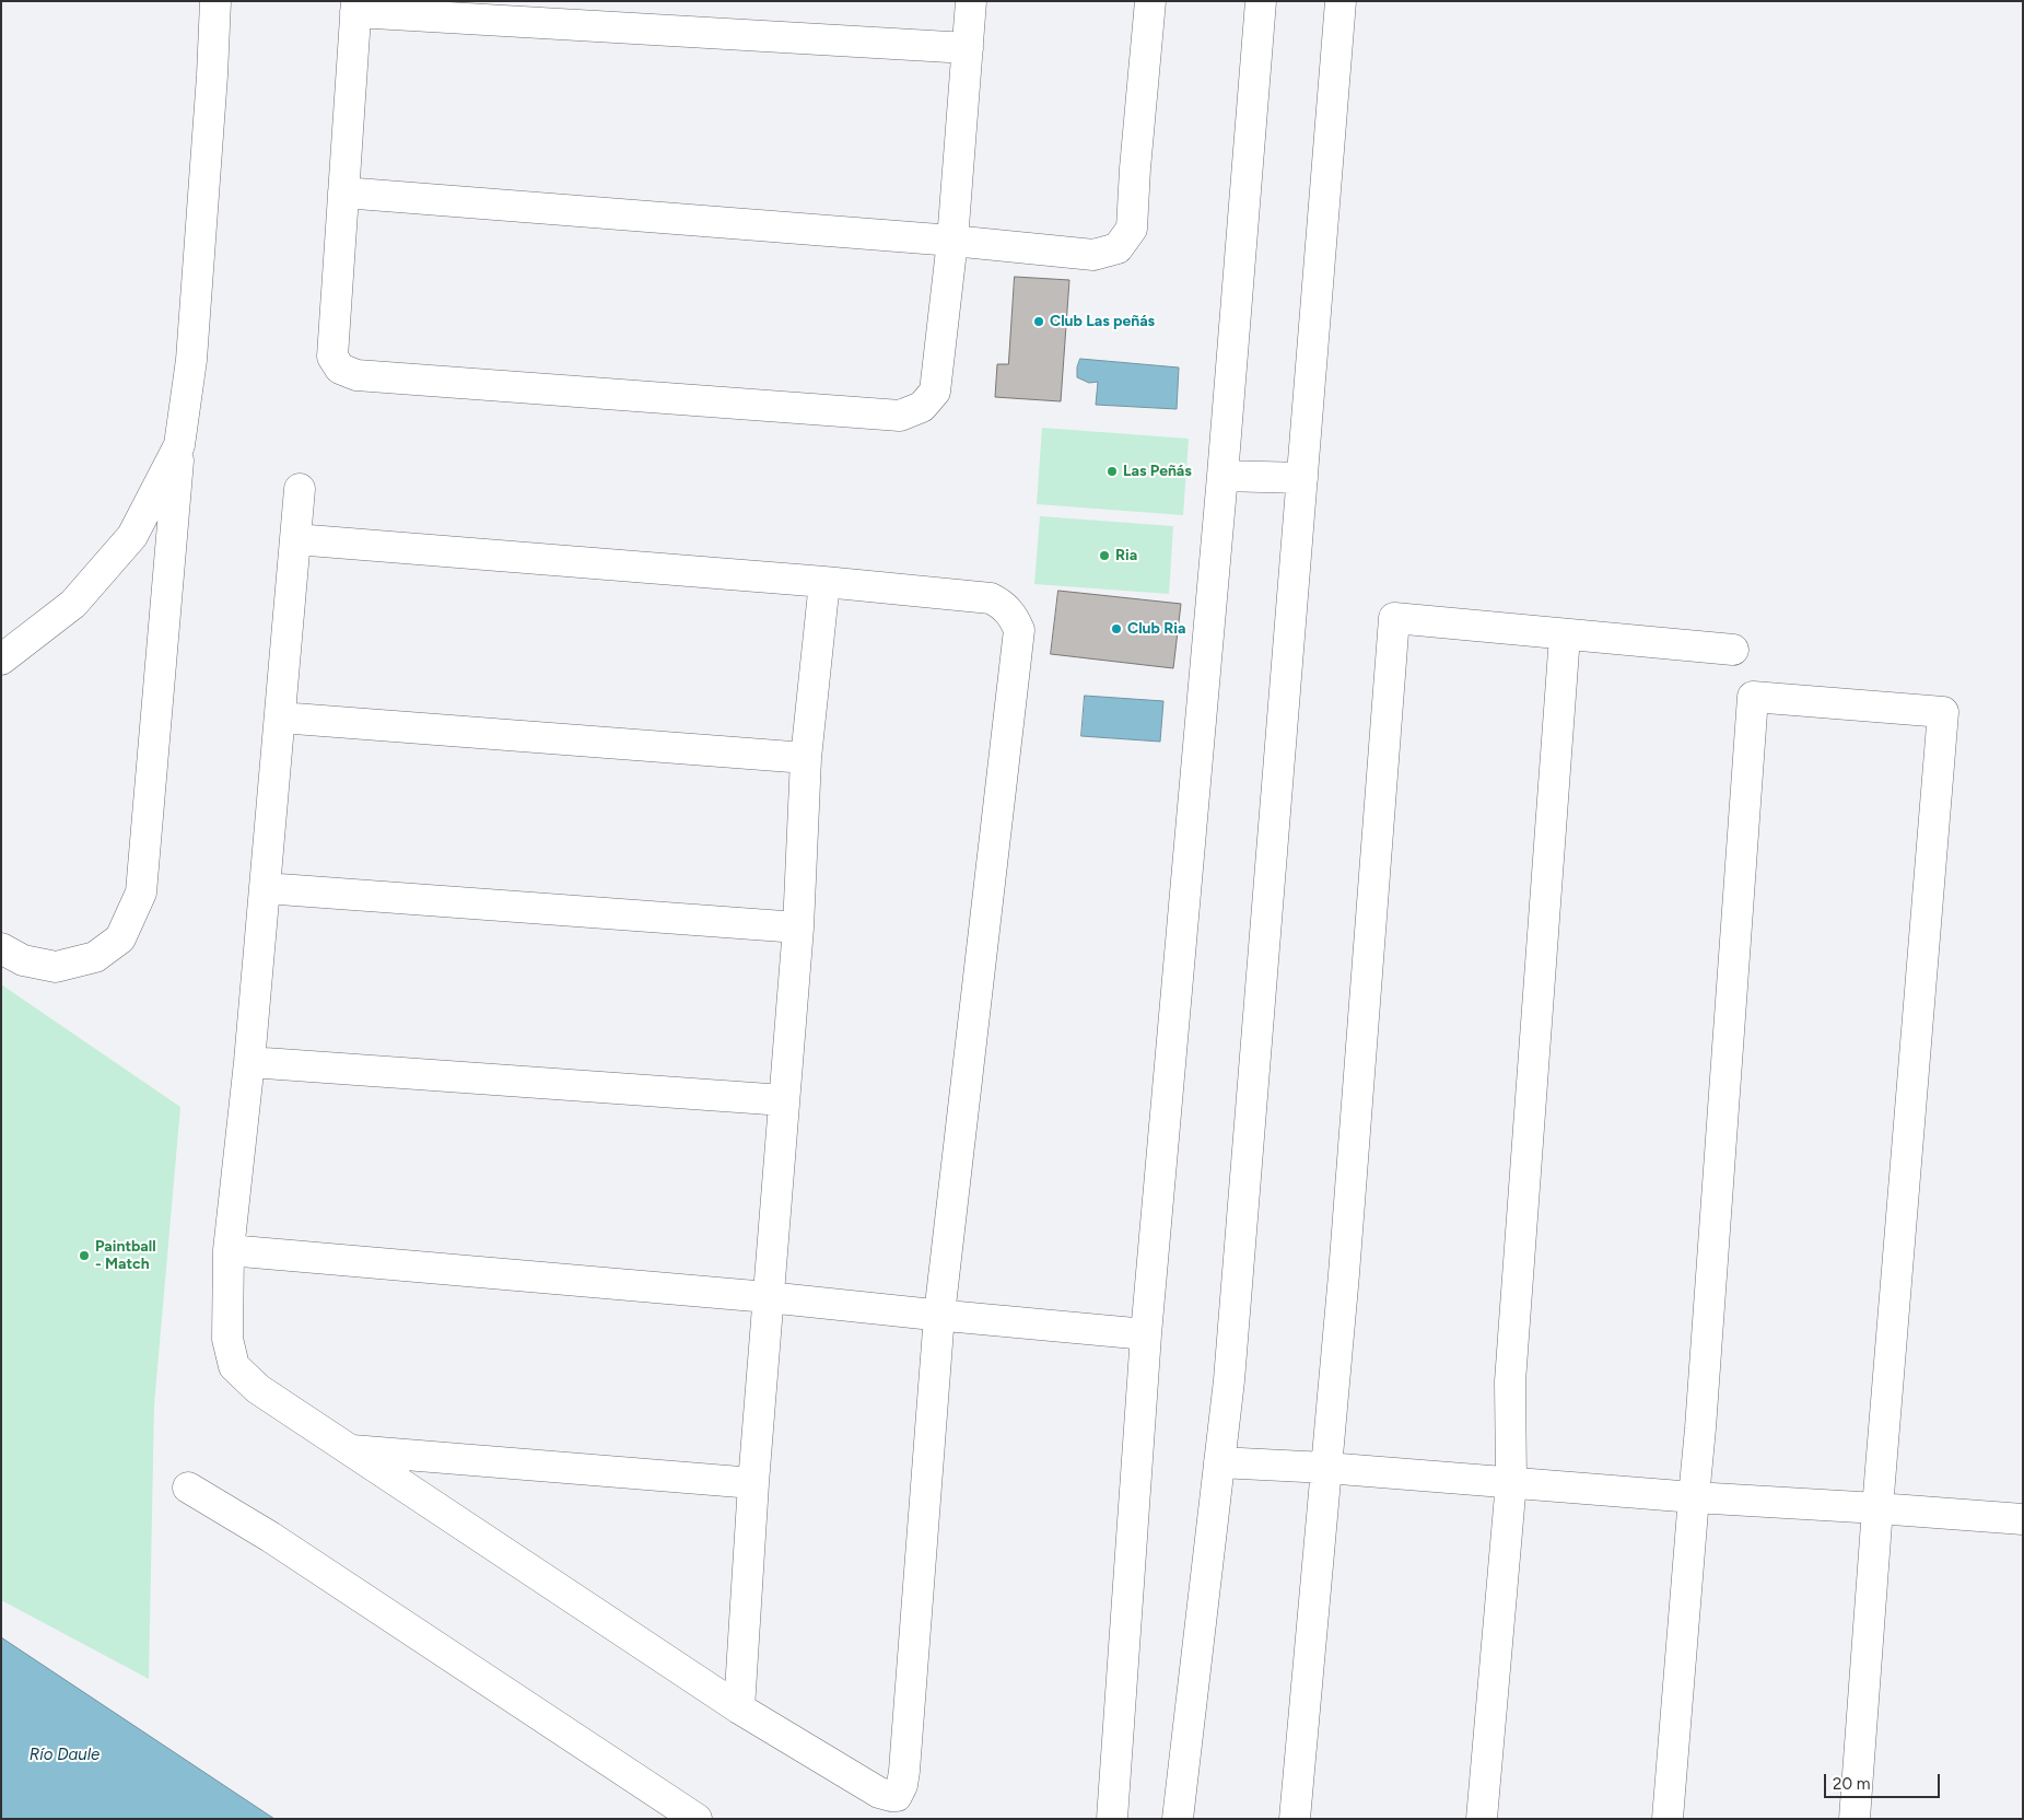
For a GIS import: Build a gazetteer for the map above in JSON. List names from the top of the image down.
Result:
{
  "water": ["Río Daule"],
  "places": [
    "Club Las peñás",
    "Las Peñás",
    "Ria",
    "Club Ria",
    "Paintball - Match"
  ],
  "scale_bar": "20 m"
}
